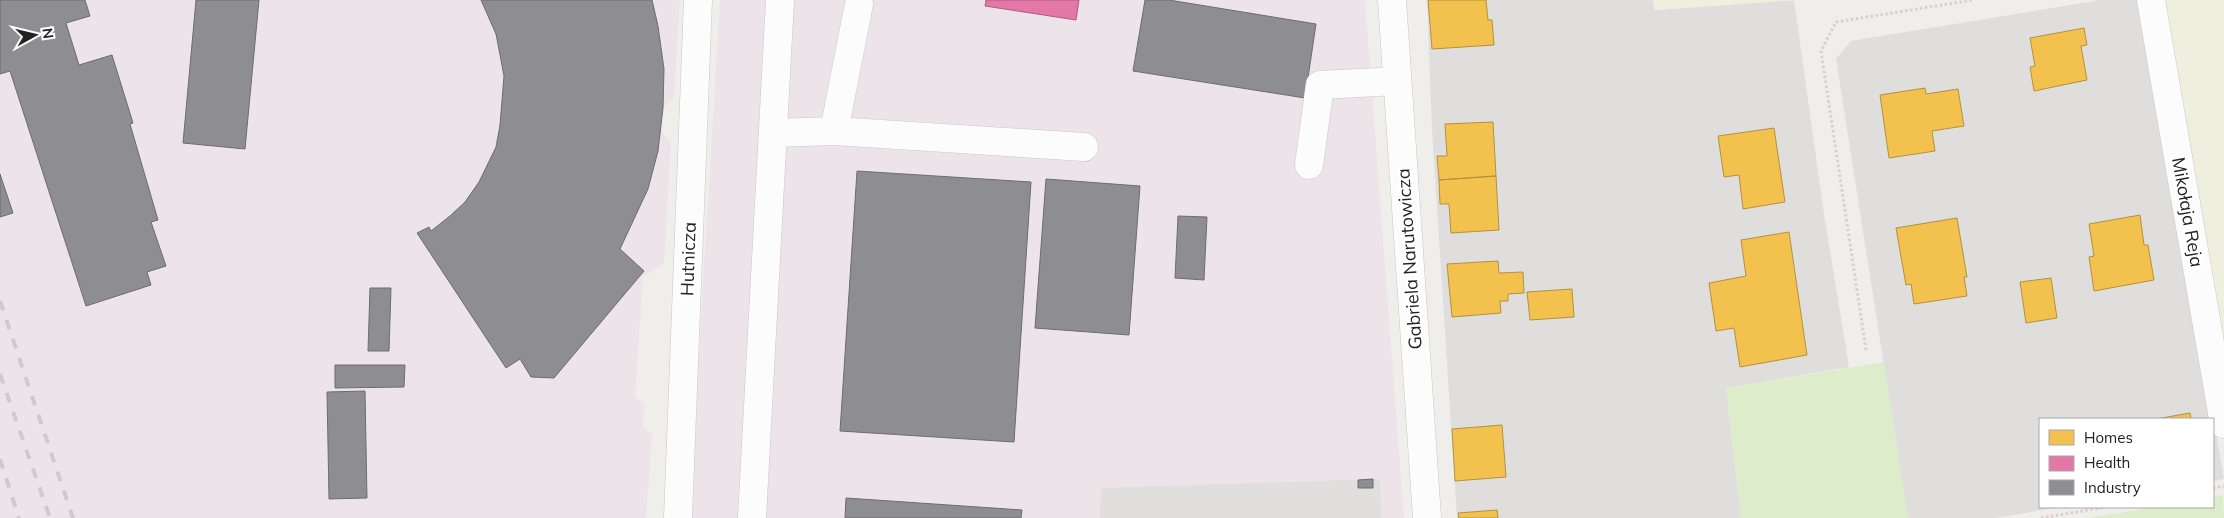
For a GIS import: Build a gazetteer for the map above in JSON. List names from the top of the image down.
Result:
{
  "streets": {
    "street": ["Mikołaja Reja", "Hutnicza", "Gabriela Narutowicza"]
  },
  "legend": ["Homes", "Health", "Industry"],
  "north": "right"
}
